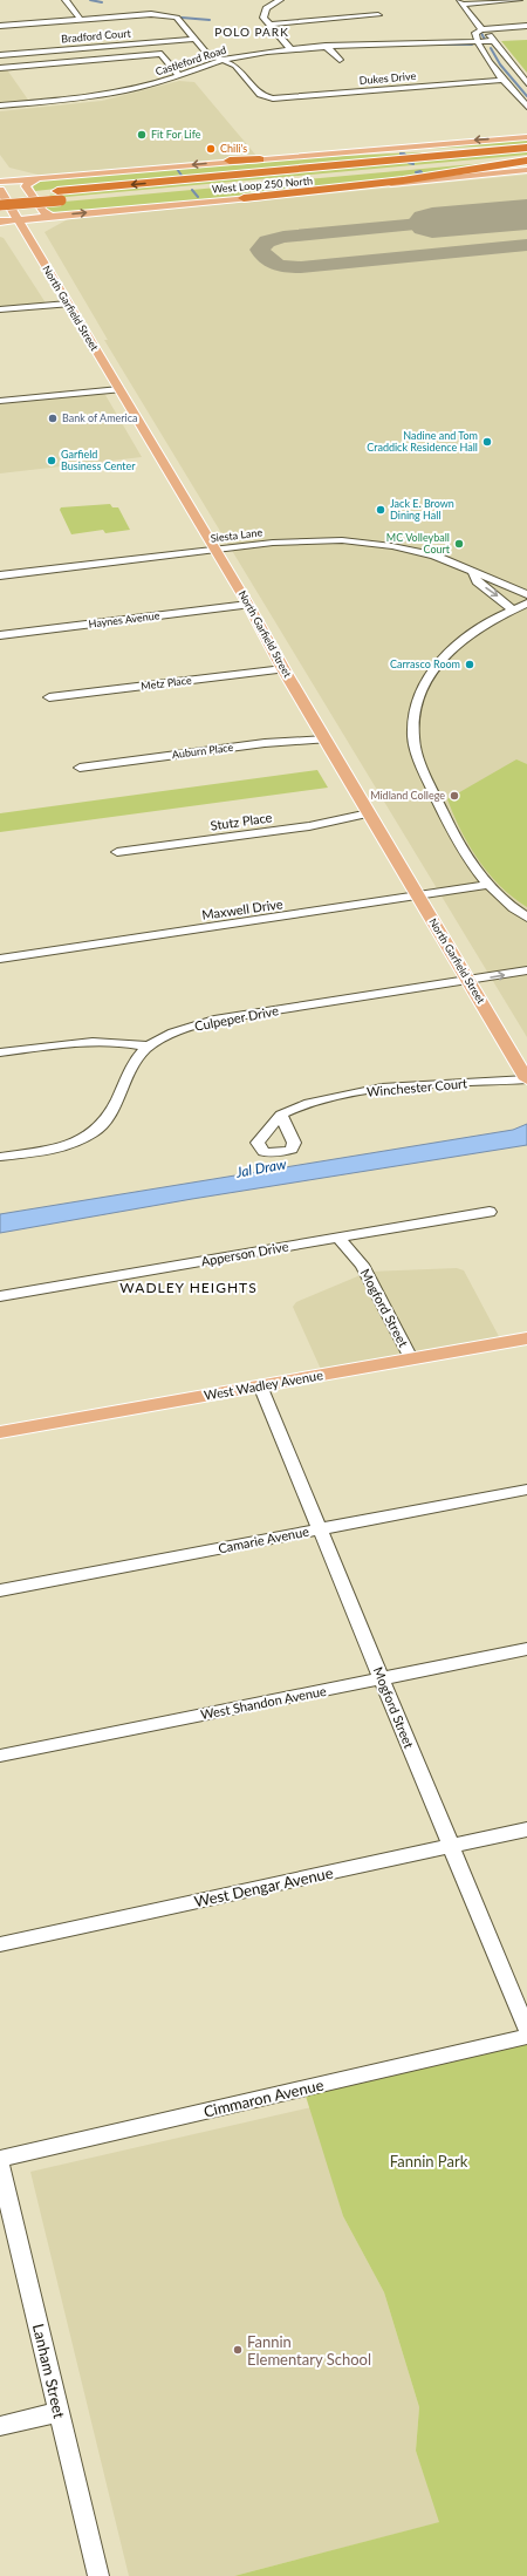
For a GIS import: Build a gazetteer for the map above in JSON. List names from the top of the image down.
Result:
{
  "streets": {
    "main road": ["West Loop 250 North", "North Garfield Street", "West Wadley Avenue"],
    "street": [
      "Bradford Court",
      "Castleford Road",
      "Dukes Drive",
      "Siesta Lane",
      "Haynes Avenue",
      "Metz Place",
      "Auburn Place",
      "Stutz Place",
      "Maxwell Drive",
      "Culpeper Drive",
      "Winchester Court",
      "Apperson Drive",
      "Mogford Street",
      "Camarie Avenue",
      "West Shandon Avenue",
      "West Dengar Avenue",
      "Cimmaron Avenue",
      "Lanham Street"
    ]
  },
  "crossings": [
    ["Castleford Road", "Dukes Drive"],
    ["West Loop 250 North", "North Garfield Street"],
    ["North Garfield Street", "Siesta Lane"],
    ["North Garfield Street", "Haynes Avenue"],
    ["North Garfield Street", "Metz Place"],
    ["North Garfield Street", "Auburn Place"],
    ["North Garfield Street", "Stutz Place"],
    ["North Garfield Street", "Maxwell Drive"],
    ["North Garfield Street", "Culpeper Drive"],
    ["North Garfield Street", "Winchester Court"],
    ["Apperson Drive", "Mogford Street"],
    ["Mogford Street", "West Wadley Avenue"],
    ["Mogford Street", "Camarie Avenue"],
    ["Mogford Street", "West Shandon Avenue"],
    ["Mogford Street", "West Dengar Avenue"]
  ],
  "districts": ["POLO PARK", "WADLEY HEIGHTS"],
  "water": ["Jal Draw"],
  "parks": ["Fannin Park"],
  "places": [
    "Fit For Life",
    "Chili's",
    "Bank of America",
    "Nadine and Tom Craddick Residence Hall",
    "Garfield Business Center",
    "Jack E. Brown Dining Hall",
    "MC Volleyball Court",
    "Carrasco Room",
    "Midland College",
    "Fannin Elementary School"
  ]
}
